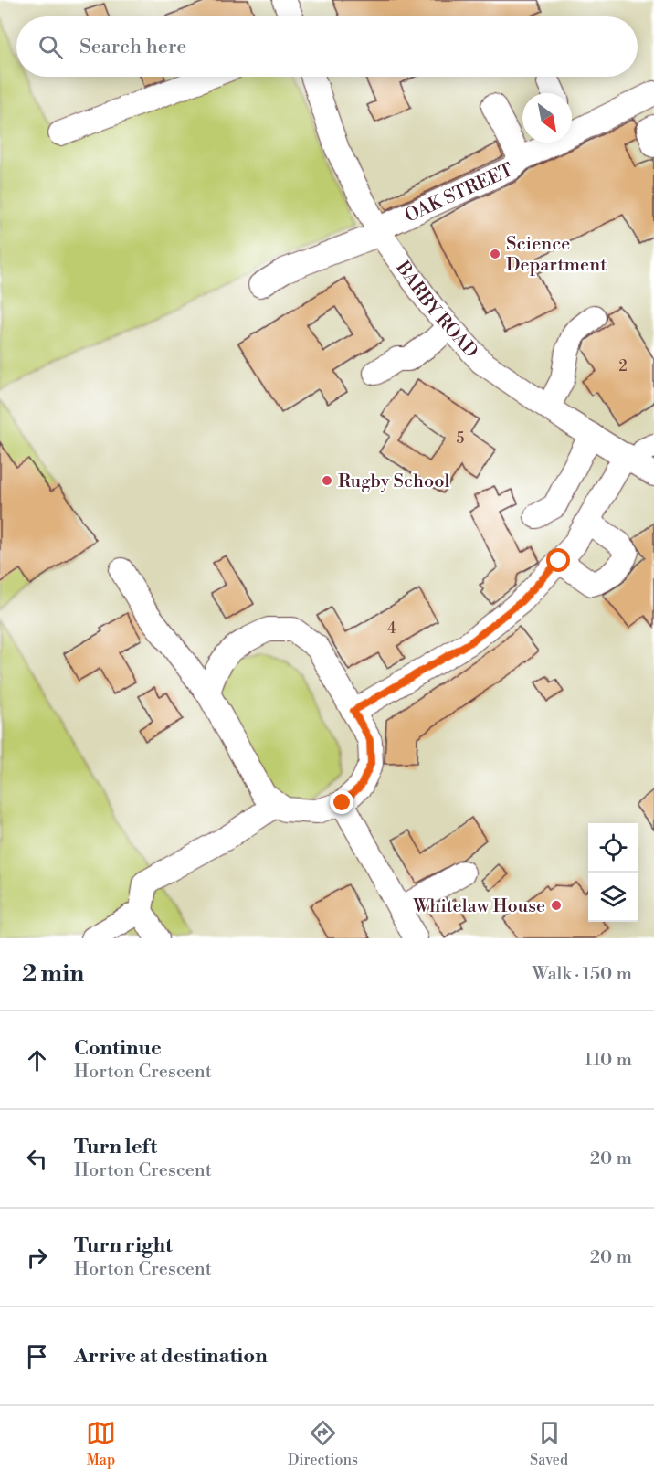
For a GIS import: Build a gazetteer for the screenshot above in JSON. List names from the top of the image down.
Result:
{
  "streets": {
    "street": ["OAK STREET", "BARBY ROAD"]
  },
  "crossings": [
    ["OAK STREET", "BARBY ROAD"]
  ],
  "places": ["Science Department", "Rugby School", "Whitelaw House"],
  "house_numbers": ["2", "5", "4"],
  "north": "bottom right",
  "page": {
    "search": "Search here",
    "heading": ["2 min", "Walk · 150 m"],
    "list": [
      ["Continue", "Horton Crescent", "110 m"],
      ["Turn left", "Horton Crescent", "20 m"],
      ["Turn right", "Horton Crescent", "20 m"],
      "Arrive at destination"
    ],
    "nav": ["Map", "Directions", "Saved"]
  }
}
